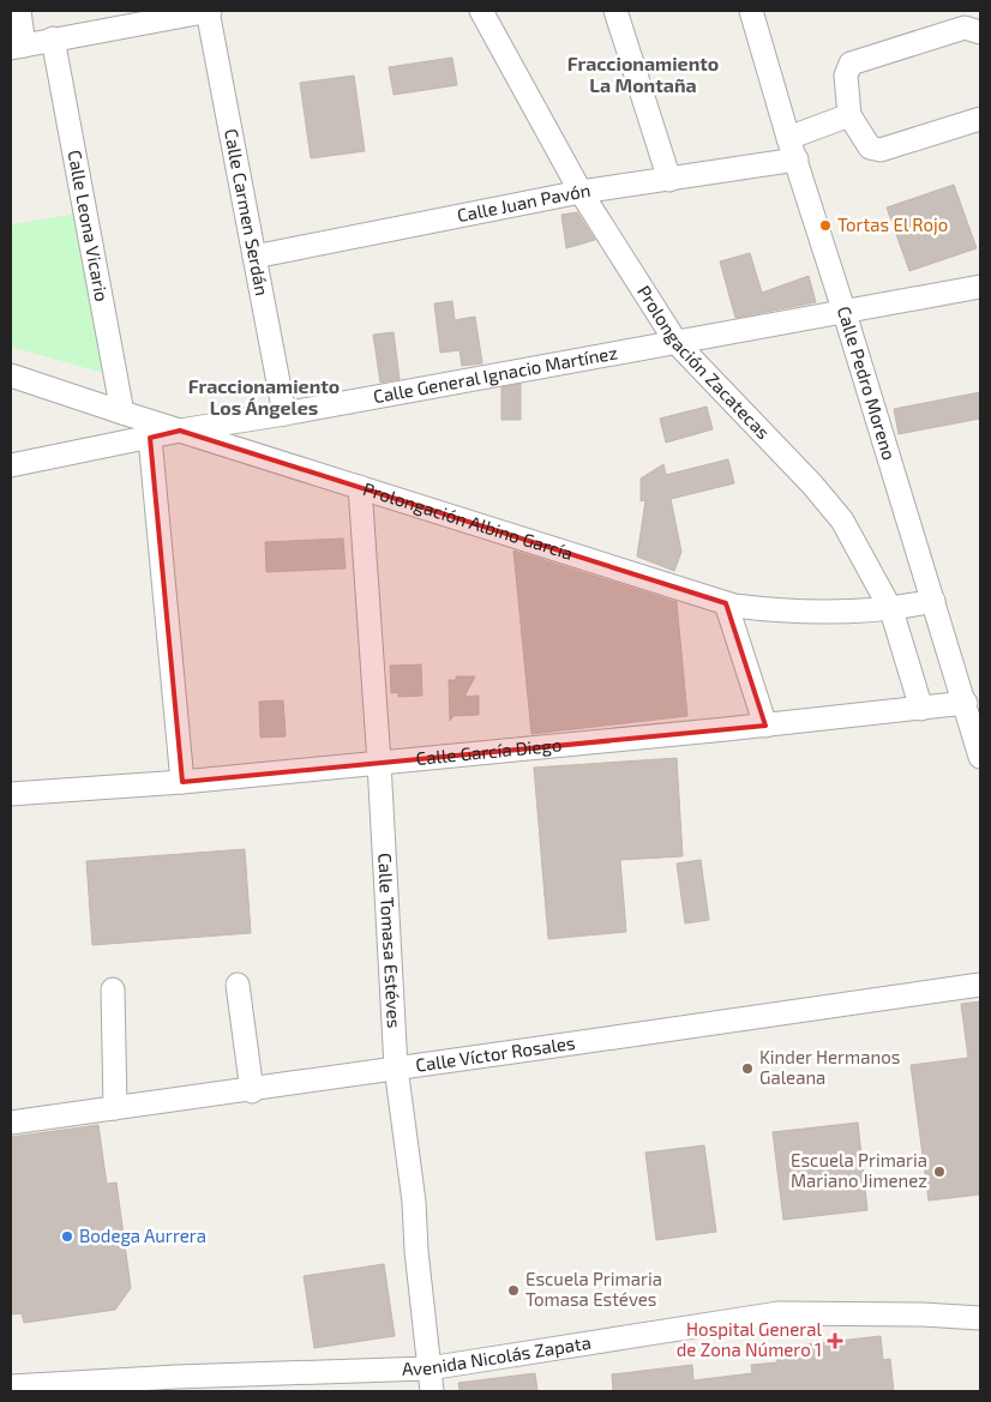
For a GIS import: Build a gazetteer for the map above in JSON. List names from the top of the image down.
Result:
{
  "streets": {
    "street": [
      "Calle Juan Pavón",
      "Calle Carmen Serdán",
      "Calle Leona Vicario",
      "Prolongación Zacatecas",
      "Calle General Ignacio Martínez",
      "Calle Pedro Moreno",
      "Prolongación Albino García",
      "Calle García Diego",
      "Calle Tomasa Estéves",
      "Calle Víctor Rosales",
      "Avenida Nicolás Zapata"
    ]
  },
  "crossings": [
    ["Calle Juan Pavón", "Calle Carmen Serdán"],
    ["Calle Juan Pavón", "Prolongación Zacatecas"],
    ["Calle Juan Pavón", "Calle Pedro Moreno"],
    ["Calle Carmen Serdán", "Calle General Ignacio Martínez"],
    ["Calle Leona Vicario", "Prolongación Albino García"],
    ["Prolongación Zacatecas", "Calle General Ignacio Martínez"],
    ["Prolongación Zacatecas", "Prolongación Albino García"],
    ["Prolongación Zacatecas", "Calle García Diego"],
    ["Calle General Ignacio Martínez", "Calle Pedro Moreno"],
    ["Calle General Ignacio Martínez", "Prolongación Albino García"],
    ["Calle Pedro Moreno", "Prolongación Albino García"],
    ["Calle Pedro Moreno", "Calle García Diego"],
    ["Prolongación Albino García", "Calle Tomasa Estéves"],
    ["Calle García Diego", "Calle Tomasa Estéves"],
    ["Calle Tomasa Estéves", "Calle Víctor Rosales"],
    ["Calle Tomasa Estéves", "Avenida Nicolás Zapata"]
  ],
  "districts": ["Fraccionamiento La Montaña", "Fraccionamiento Los Ángeles"],
  "places": {
    "other": [
      "Tortas El Rojo",
      "Kinder Hermanos Galeana",
      "Escuela Primaria Mariano Jimenez",
      "Bodega Aurrera",
      "Escuela Primaria Tomasa Estéves"
    ],
    "health": ["Hospital General de Zona Número 1"]
  }
}
